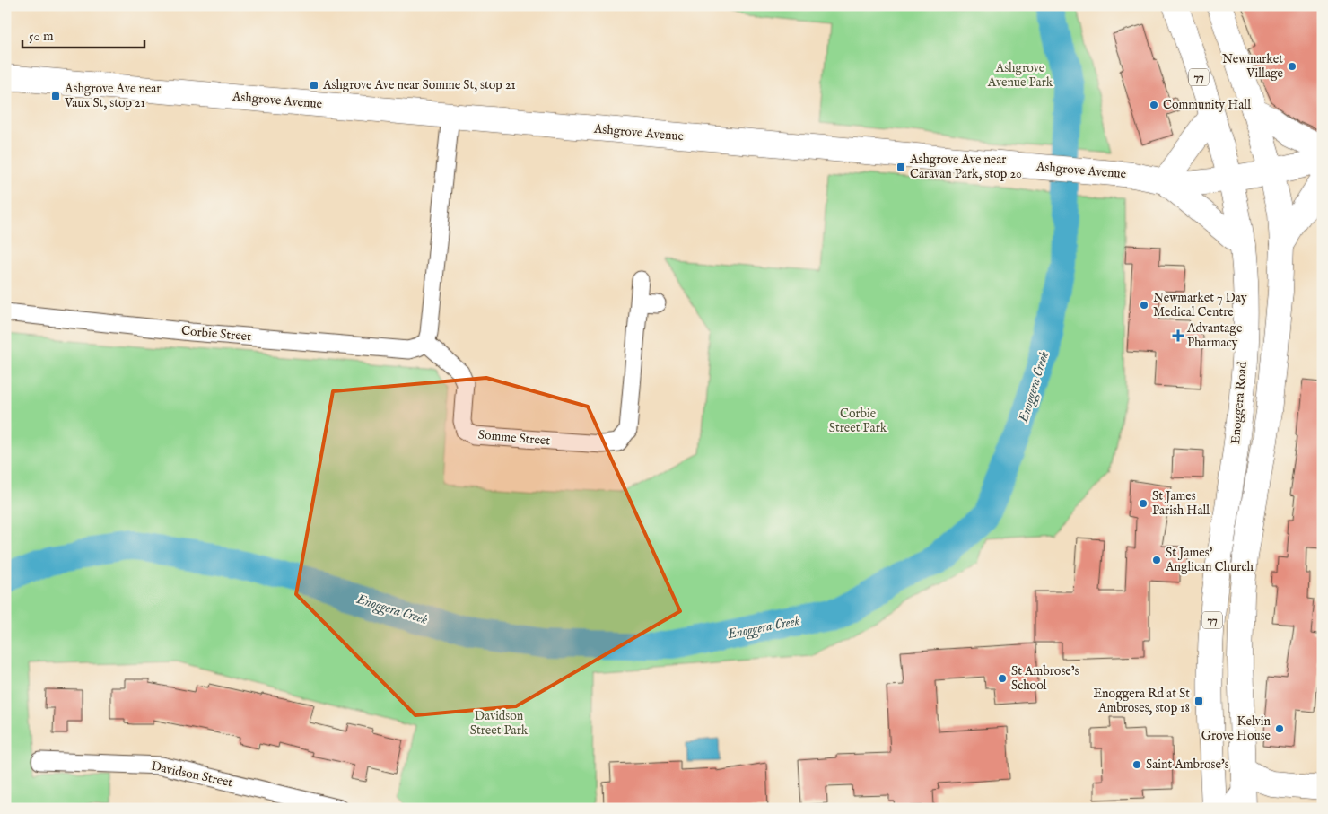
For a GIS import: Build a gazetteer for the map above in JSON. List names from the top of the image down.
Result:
{
  "streets": {
    "main road": ["77", "Ashgrove Avenue", "Enoggera Road"],
    "street": ["Corbie Street", "Somme Street", "Davidson Street"]
  },
  "crossings": [
    ["77", "Ashgrove Avenue"],
    ["Ashgrove Avenue", "Enoggera Road"],
    ["Corbie Street", "Somme Street"]
  ],
  "water": ["Enoggera Creek"],
  "parks": ["Ashgrove Avenue Park", "Corbie Street Park", "Davidson Street Park"],
  "places": {
    "other": [
      "Newmarket Village",
      "Community Hall",
      "Newmarket 7 Day Medical Centre",
      "St James Parish Hall",
      "St James' Anglican Church",
      "St Ambrose's School",
      "Kelvin Grove House",
      "Saint Ambrose's"
    ],
    "transit": [
      "Ashgrove Ave near Somme St, stop 21",
      "Ashgrove Ave near Vaux St, stop 21",
      "Ashgrove Ave near Caravan Park, stop 20",
      "Enoggera Rd at St Ambroses, stop 18"
    ],
    "health": ["Advantage Pharmacy"]
  },
  "scale_bar": "50 m"
}
